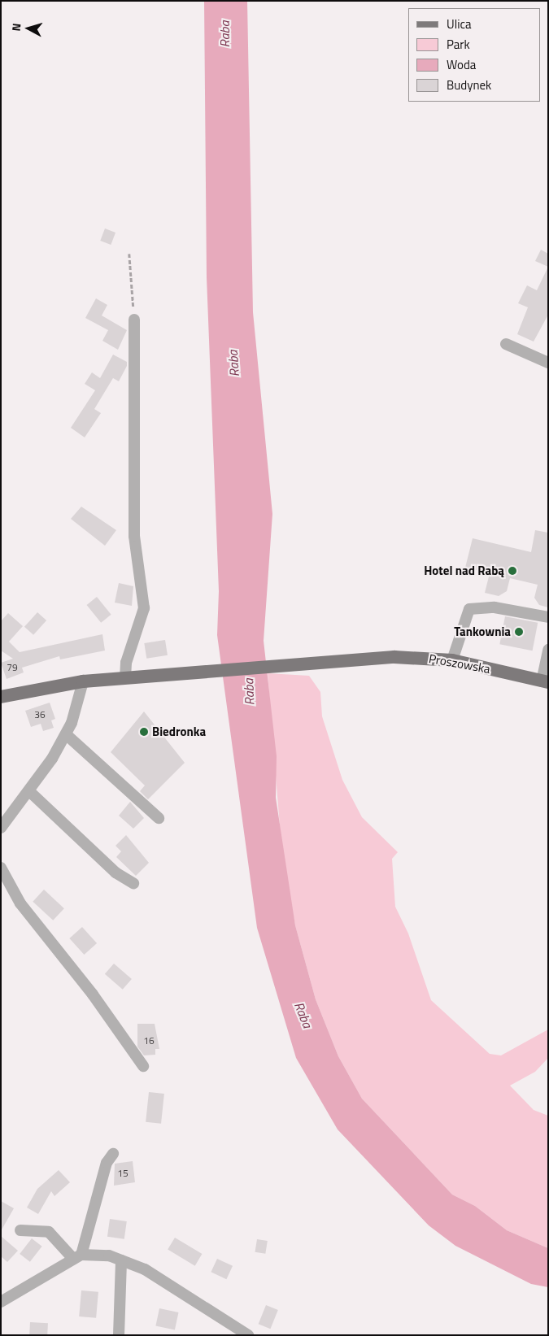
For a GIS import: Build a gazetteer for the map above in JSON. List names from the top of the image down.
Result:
{
  "streets": {
    "main road": ["Proszowska"]
  },
  "water": ["Raba"],
  "places": ["Hotel nad Rabą", "Tankownia", "Biedronka"],
  "house_numbers": [
    "79",
    "36",
    "16",
    "15"
  ],
  "legend": [
    "Ulica",
    "Park",
    "Woda",
    "Budynek"
  ],
  "north": "left"
}
